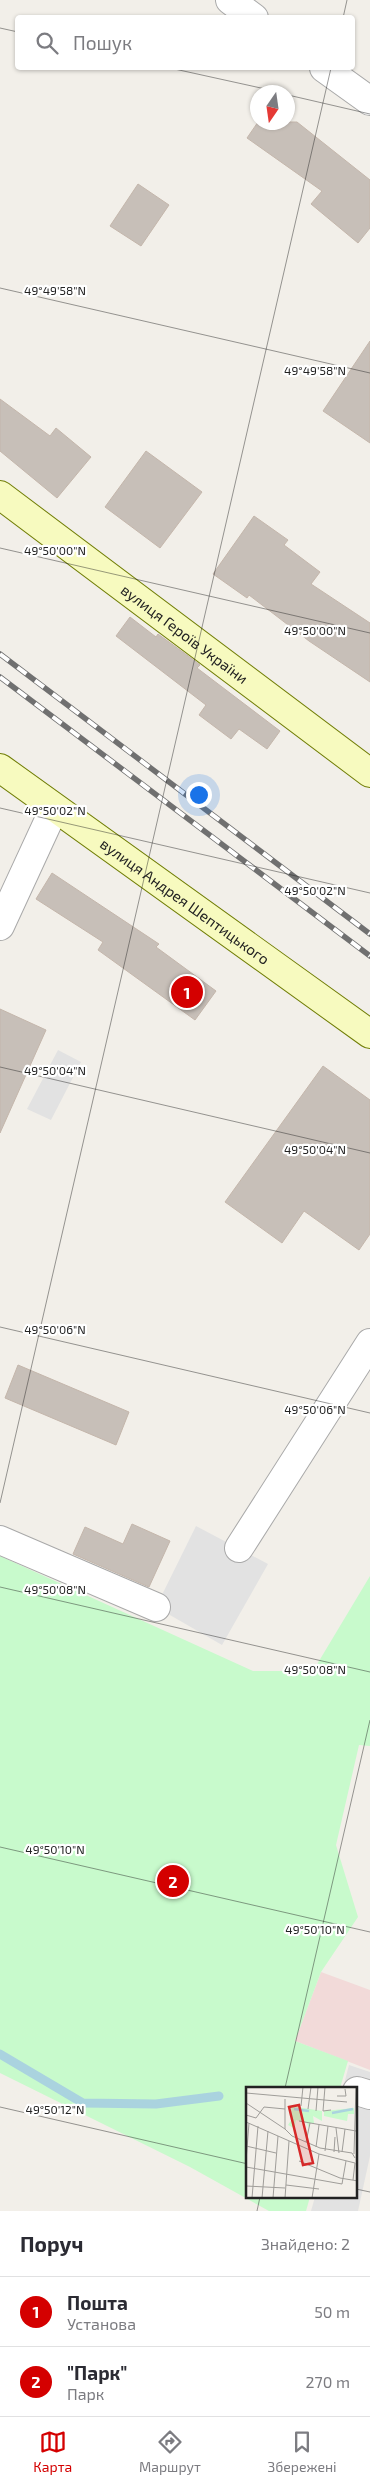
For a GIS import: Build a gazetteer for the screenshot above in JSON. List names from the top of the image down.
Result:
{
  "streets": {
    "street": ["вулиця Героїв України", "вулиця Андрея Шептицького"]
  },
  "north": "bottom",
  "page": {
    "search": "Пошук",
    "pins": ["1", "2"],
    "heading": ["Поруч", "Знайдено: 2"],
    "list": [
      {
        "mark": "1",
        "name": "Пошта",
        "note": "Установа",
        "value": "50 m"
      },
      {
        "mark": "2",
        "name": "\"Парк\"",
        "note": "Парк",
        "value": "270 m"
      }
    ],
    "nav": ["Карта", "Маршрут", "Збережені"]
  },
  "coordinates": [
    "49°49'58\"N",
    "49°50'00\"N",
    "49°50'02\"N",
    "49°50'04\"N",
    "49°50'06\"N",
    "49°50'08\"N",
    "49°50'10\"N",
    "49°50'12\"N"
  ]
}
